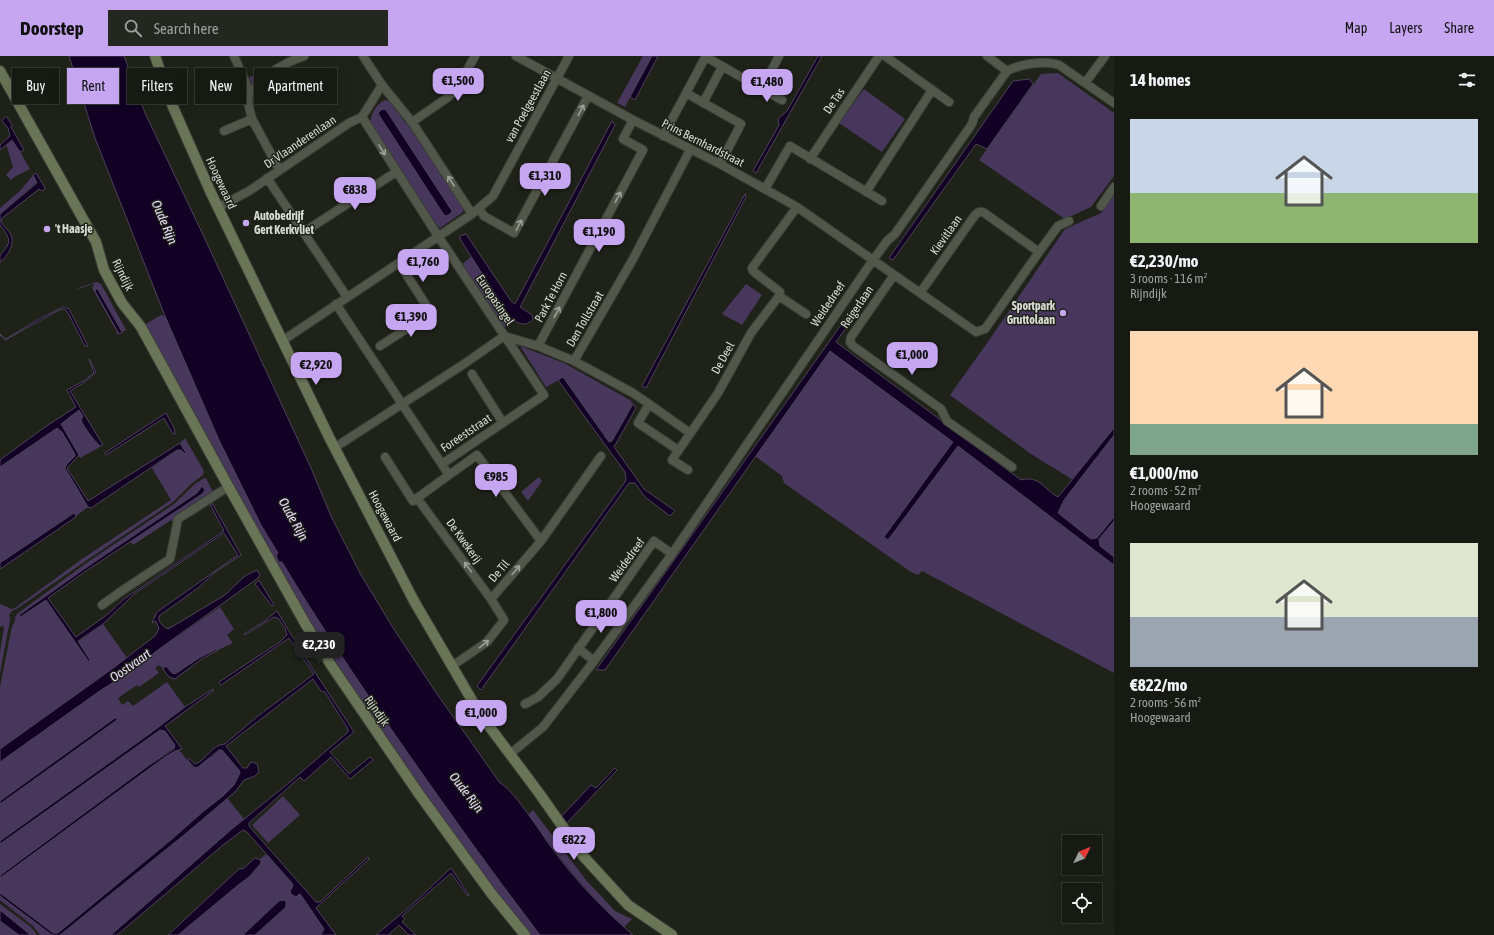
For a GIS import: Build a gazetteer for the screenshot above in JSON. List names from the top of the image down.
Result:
{
  "streets": {
    "street": [
      "De Tas",
      "van Poelgeestlaan",
      "Dr Vlaanderenlaan",
      "Prins Bernhardstraat",
      "Hoogewaard",
      "Kievitlaan",
      "Rijndijk",
      "Park Te Horn",
      "Europasingel",
      "Weidedreef",
      "Reigerlaan",
      "Den Tollstraat",
      "De Deel",
      "Foreeststraat",
      "De Kwekerij",
      "De Til"
    ]
  },
  "crossings": [
    ["van Poelgeestlaan", "Prins Bernhardstraat"],
    ["van Poelgeestlaan", "Hoogewaard"],
    ["van Poelgeestlaan", "Europasingel"],
    ["van Poelgeestlaan", "Foreeststraat"],
    ["Dr Vlaanderenlaan", "Hoogewaard"],
    ["Dr Vlaanderenlaan", "Europasingel"],
    ["Prins Bernhardstraat", "Park Te Horn"],
    ["Prins Bernhardstraat", "Weidedreef"],
    ["Prins Bernhardstraat", "Den Tollstraat"],
    ["Hoogewaard", "Weidedreef"],
    ["Hoogewaard", "De Til"],
    ["Park Te Horn", "Den Tollstraat"],
    ["Europasingel", "Den Tollstraat"],
    ["Europasingel", "Foreeststraat"],
    ["De Kwekerij", "De Til"]
  ],
  "one_way": ["Park Te Horn", "De Kwekerij", "De Til"],
  "water": ["Oude Rijn", "Oostvaart"],
  "places": ["Autobedrijf Gert Kerkvliet", "'t Haasje", "Sportpark Gruttolaan"],
  "north": "top right",
  "page": {
    "header": "Doorstep",
    "search": "Search here",
    "nav": ["Map", "Layers", "Share"],
    "heading": "14 homes",
    "price": [
      "€1,500",
      "€1,480",
      "€1,310",
      "€838",
      "€1,190",
      "€1,760",
      "€1,390",
      "€1,000",
      "€2,920",
      "€985",
      "€1,800",
      "€2,230",
      "€1,000",
      "€822"
    ],
    "chip": [
      "Buy",
      "Rent",
      "Filters",
      "New",
      "Apartment"
    ],
    "list": [
      {
        "name": "€2,230/mo",
        "note": "3 rooms · 116 m² · Rijndijk"
      },
      {
        "name": "€1,000/mo",
        "note": "2 rooms · 52 m² · Hoogewaard"
      },
      {
        "name": "€822/mo",
        "note": "2 rooms · 56 m² · Hoogewaard"
      }
    ]
  }
}
